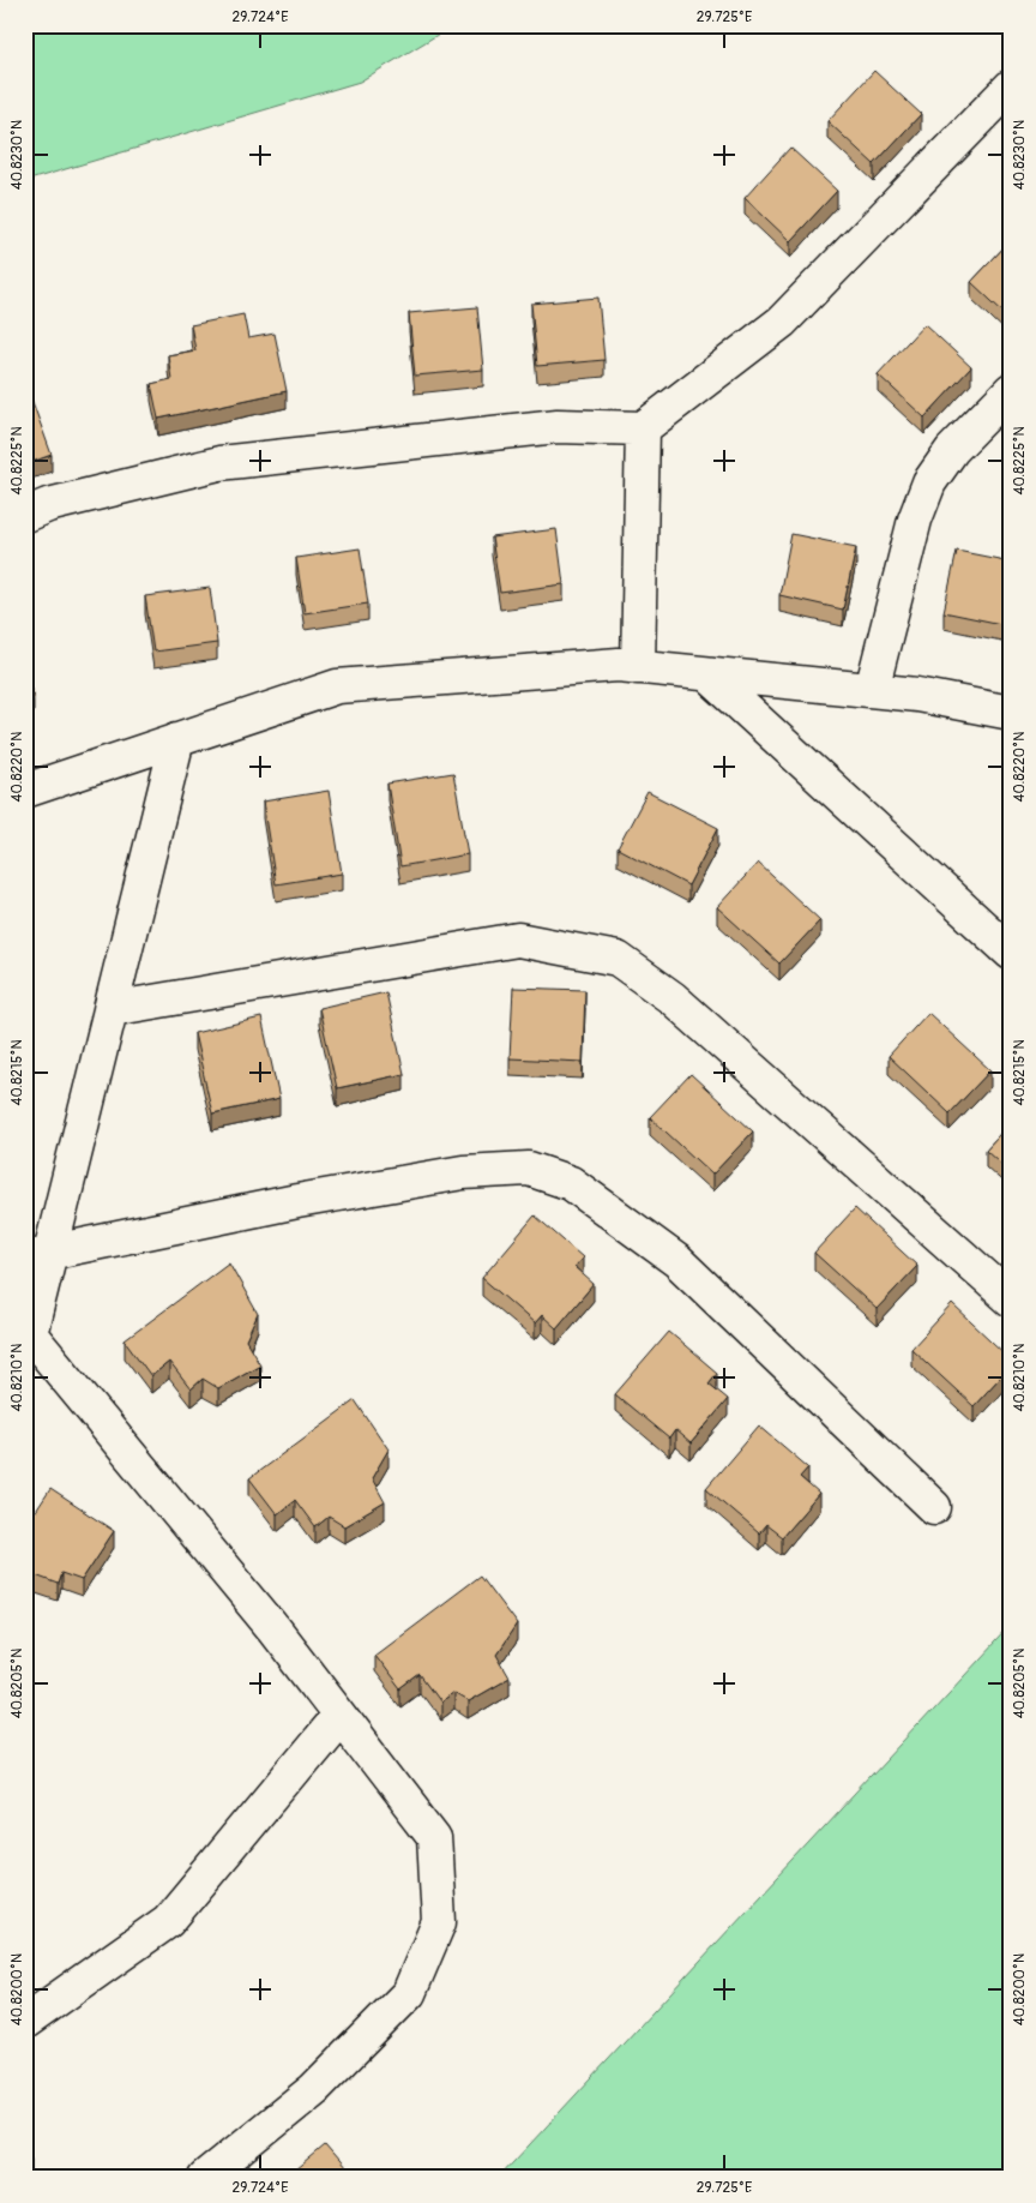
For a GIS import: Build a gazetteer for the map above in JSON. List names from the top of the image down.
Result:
{
  "coordinates": [
    "29.724°E",
    "29.725°E",
    "40.8230°N",
    "40.8225°N",
    "40.8220°N",
    "40.8215°N",
    "40.8210°N",
    "40.8205°N",
    "40.8200°N"
  ]
}
